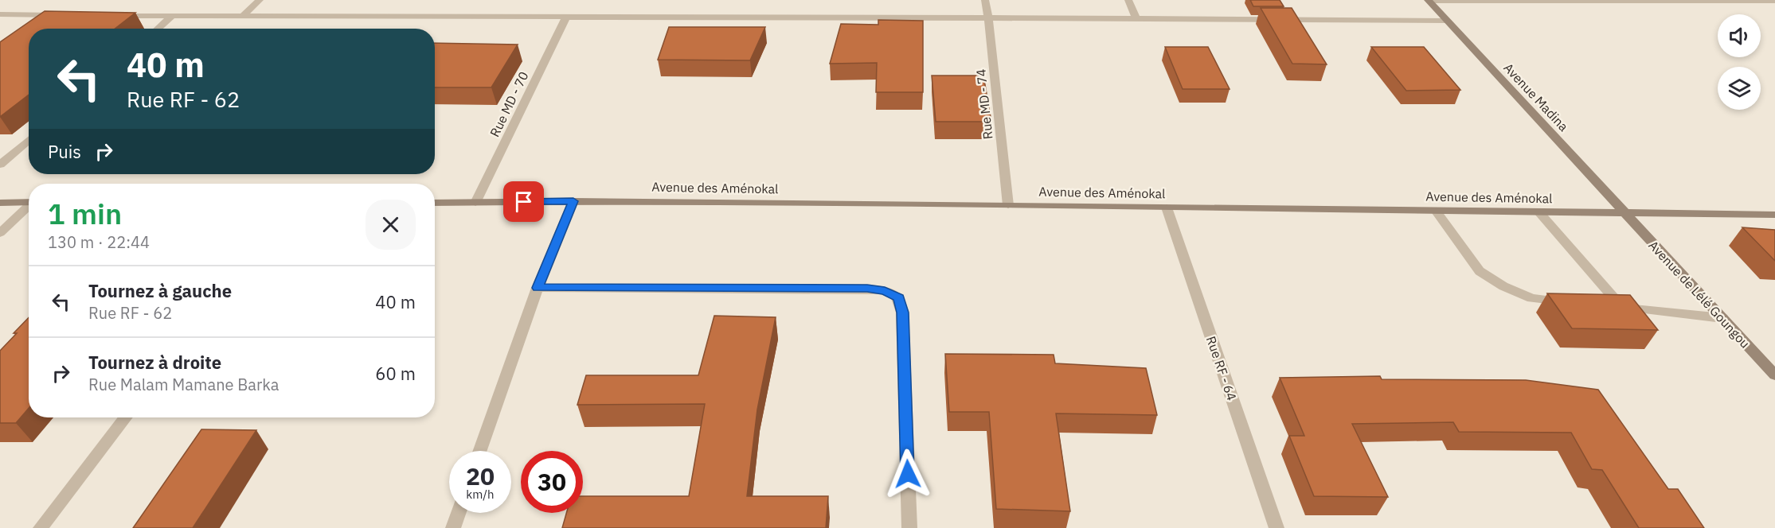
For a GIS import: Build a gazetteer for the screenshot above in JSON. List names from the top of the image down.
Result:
{
  "streets": {
    "main road": ["Avenue Madina", "Avenue des Aménokal", "Avenue de Lélé Goungou"],
    "street": ["Rue MD - 70", "Rue MD - 74", "Rue RF - 64"]
  },
  "crossings": [
    ["Avenue Madina", "Avenue des Aménokal"],
    ["Avenue Madina", "Avenue de Lélé Goungou"],
    ["Rue MD - 70", "Avenue des Aménokal"],
    ["Rue MD - 74", "Avenue des Aménokal"],
    ["Avenue des Aménokal", "Avenue de Lélé Goungou"],
    ["Avenue des Aménokal", "Rue RF - 64"]
  ],
  "page": {
    "turn": ["40 m", "Rue RF - 62"],
    "then": "Puis",
    "heading": ["1 min", "130 m · 22:44"],
    "list": [
      {
        "name": "Tournez à gauche",
        "note": "Rue RF - 62",
        "value": "40 m"
      },
      {
        "name": "Tournez à droite",
        "note": "Rue Malam Mamane Barka",
        "value": "60 m"
      }
    ],
    "speed": "20 km/h",
    "limit": "30"
  }
}
